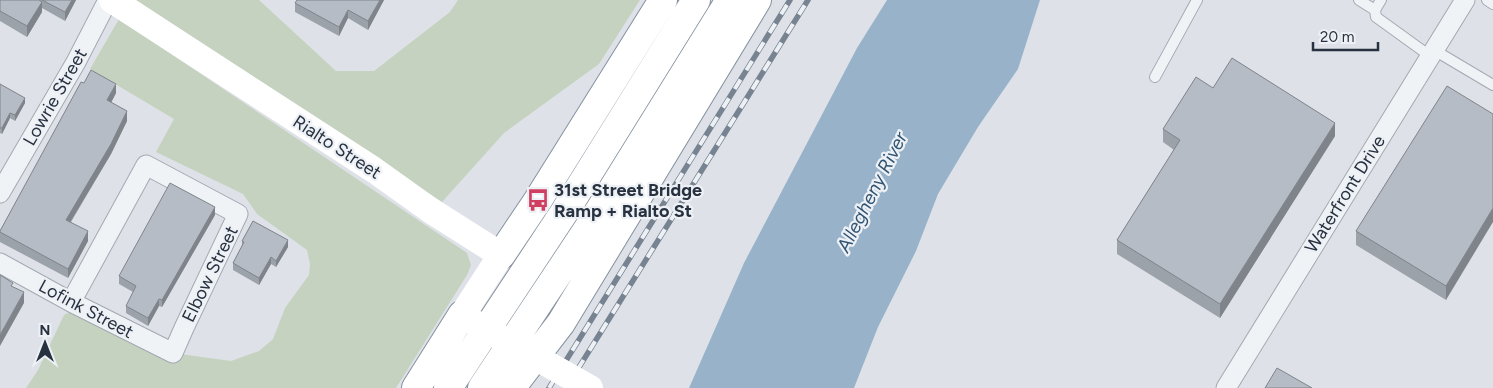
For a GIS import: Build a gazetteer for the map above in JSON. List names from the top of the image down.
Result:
{
  "streets": {
    "street": [
      "Lowrie Street",
      "Rialto Street",
      "Waterfront Drive",
      "Elbow Street",
      "Lofink Street"
    ]
  },
  "crossings": [
    ["Lowrie Street", "Rialto Street"],
    ["Elbow Street", "Lofink Street"]
  ],
  "water": ["Allegheny River"],
  "places": {
    "bus stop": ["31st Street Bridge Ramp + Rialto St"]
  },
  "scale_bar": "20 m",
  "north": "top"
}
